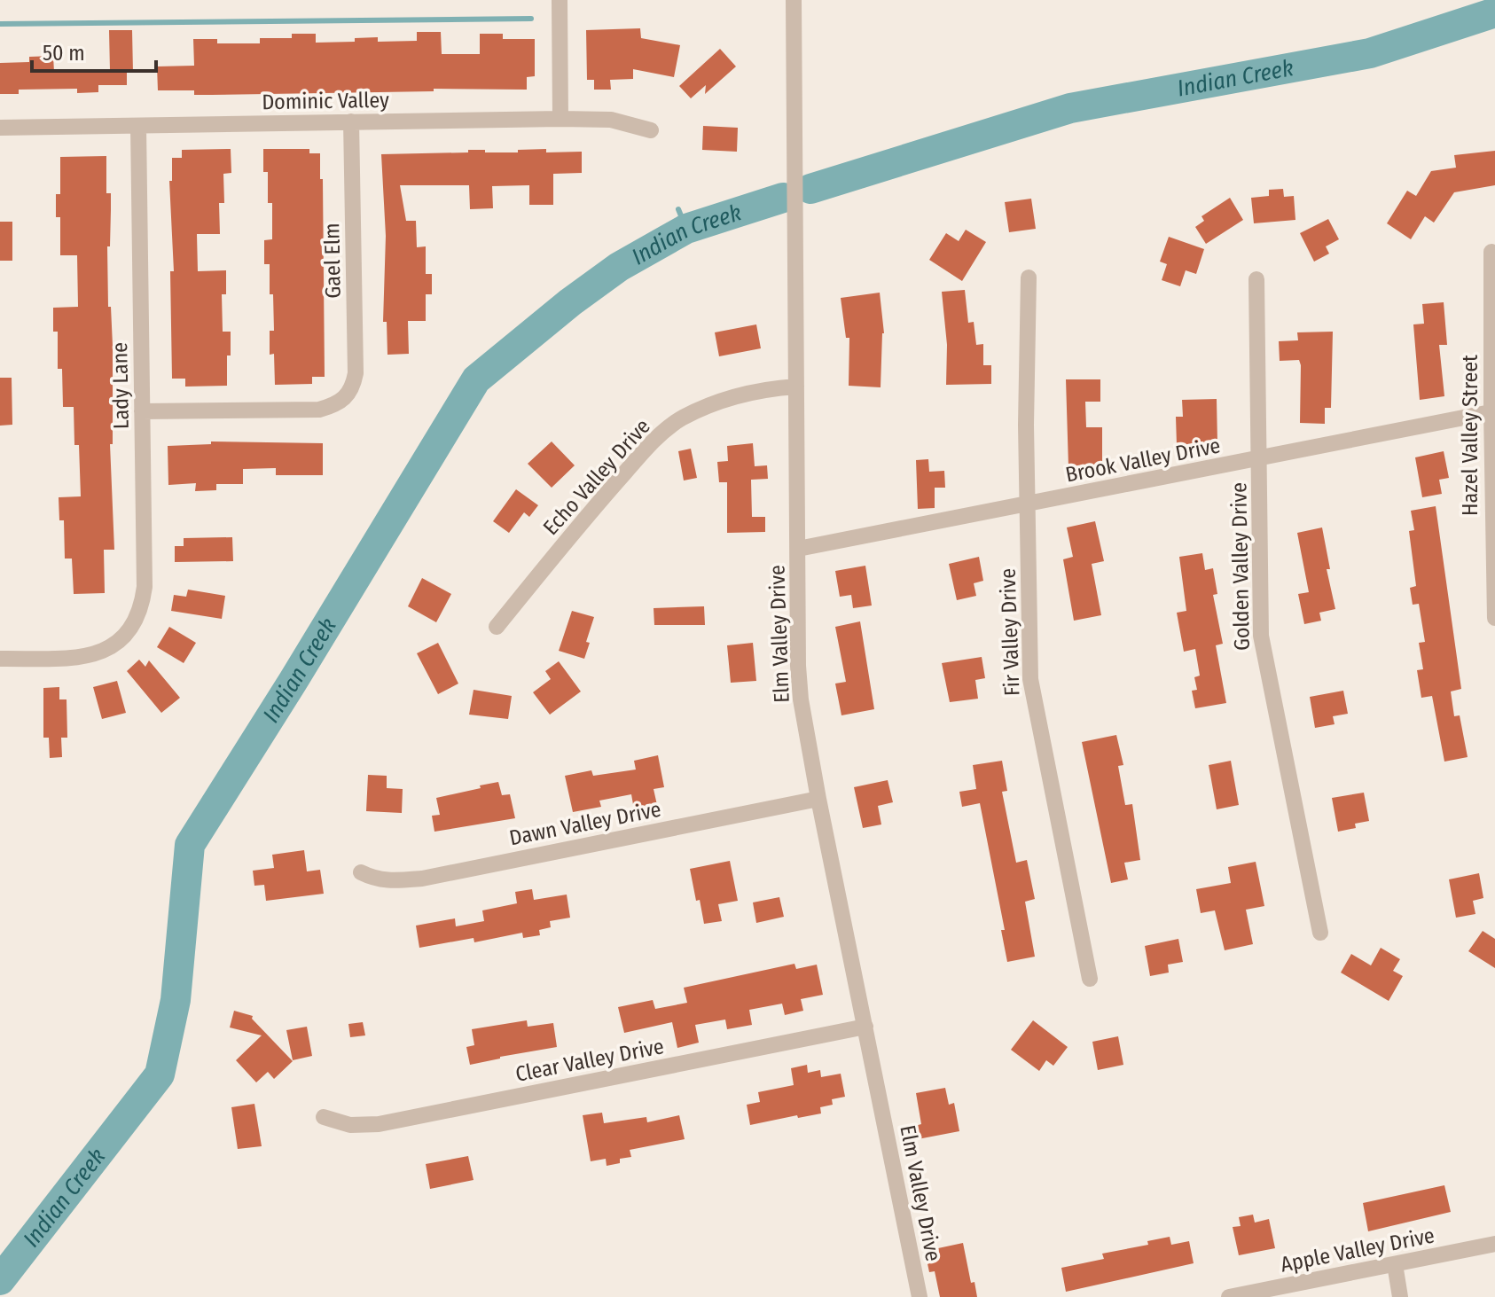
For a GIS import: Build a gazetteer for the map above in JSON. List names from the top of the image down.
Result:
{
  "streets": {
    "street": [
      "Dominic Valley",
      "Gael Elm",
      "Lady Lane",
      "Hazel Valley Street",
      "Brook Valley Drive",
      "Echo Valley Drive",
      "Golden Valley Drive",
      "Fir Valley Drive",
      "Elm Valley Drive",
      "Dawn Valley Drive",
      "Clear Valley Drive",
      "Apple Valley Drive"
    ]
  },
  "crossings": [
    ["Dominic Valley", "Gael Elm"],
    ["Dominic Valley", "Lady Lane"],
    ["Gael Elm", "Lady Lane"],
    ["Hazel Valley Street", "Brook Valley Drive"],
    ["Brook Valley Drive", "Golden Valley Drive"],
    ["Brook Valley Drive", "Fir Valley Drive"],
    ["Brook Valley Drive", "Elm Valley Drive"],
    ["Echo Valley Drive", "Elm Valley Drive"],
    ["Elm Valley Drive", "Dawn Valley Drive"],
    ["Elm Valley Drive", "Clear Valley Drive"]
  ],
  "water": ["Indian Creek"],
  "scale_bar": "50 m"
}
